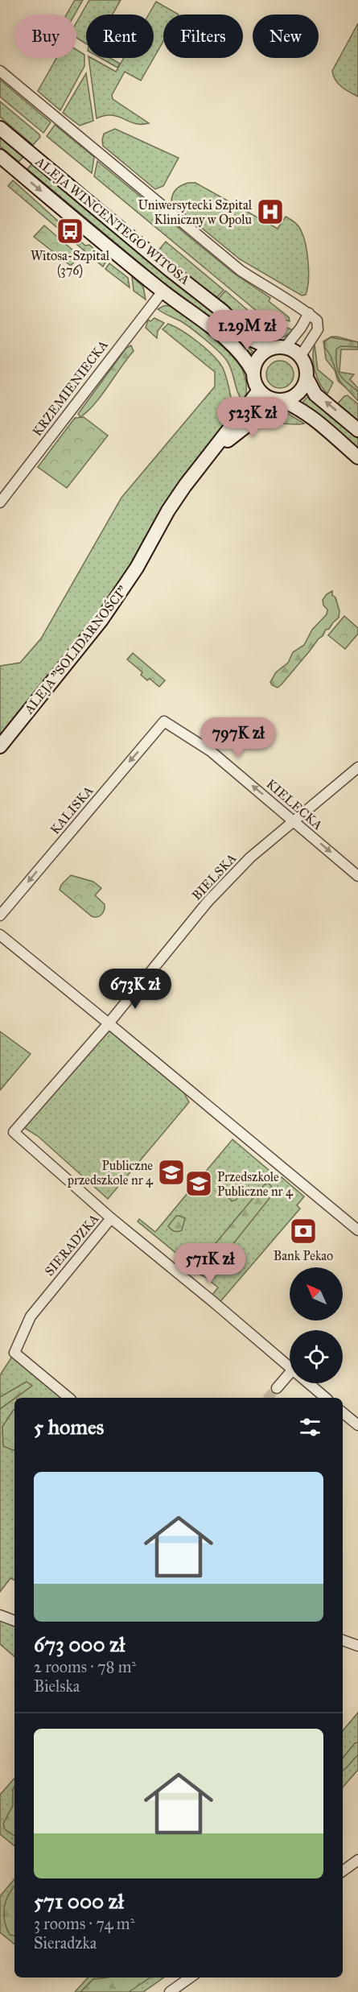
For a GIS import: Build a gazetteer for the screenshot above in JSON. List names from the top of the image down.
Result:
{
  "streets": {
    "street": [
      "ALEJA WINCENTEGO WITOSA",
      "KRZEMIENIECKA",
      "ALEJA \"SOLIDARNOŚCI\"",
      "KIELECKA",
      "KALISKA",
      "BIELSKA",
      "SIERADZKA"
    ]
  },
  "crossings": [
    ["ALEJA WINCENTEGO WITOSA", "KRZEMIENIECKA"],
    ["ALEJA WINCENTEGO WITOSA", "ALEJA \"SOLIDARNOŚCI\""],
    ["KIELECKA", "KALISKA"],
    ["KIELECKA", "BIELSKA"],
    ["BIELSKA", "SIERADZKA"]
  ],
  "one_way": ["KALISKA"],
  "places": {
    "hospital": ["Uniwersytecki Szpital Kliniczny w Opolu"],
    "bus stop": ["Witosa-Szpital (376)"],
    "school or university": ["Publiczne przedszkole nr 4", "Przedszkole Publiczne nr 4"],
    "bank": ["Bank Pekao"]
  },
  "north": "top left",
  "page": {
    "chip": [
      "Buy",
      "Rent",
      "Filters",
      "New"
    ],
    "price": [
      "1.29M zł",
      "523K zł",
      "797K zł",
      "673K zł",
      "571K zł"
    ],
    "heading": "5 homes",
    "list": [
      {
        "name": "673 000 zł",
        "note": "2 rooms · 78 m² · Bielska"
      },
      {
        "name": "571 000 zł",
        "note": "3 rooms · 74 m² · Sieradzka"
      }
    ]
  }
}
